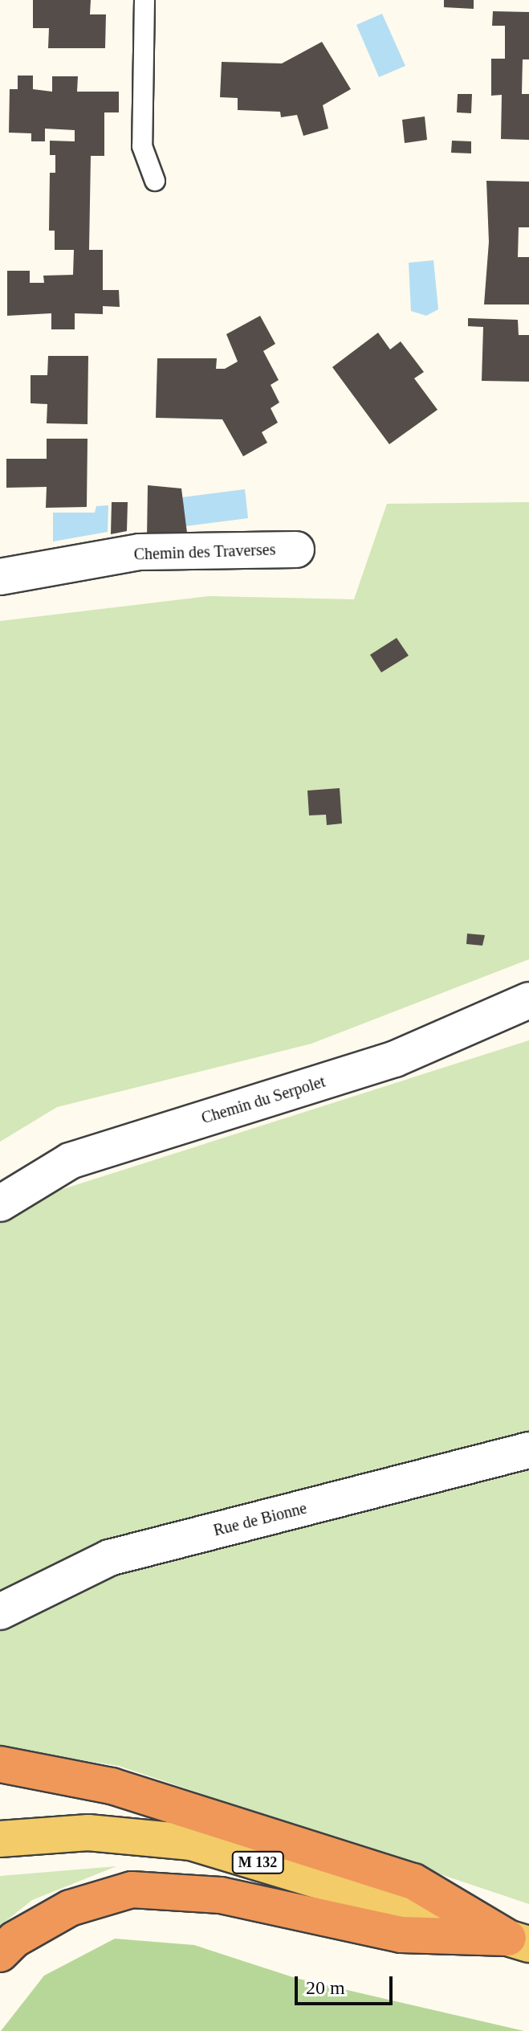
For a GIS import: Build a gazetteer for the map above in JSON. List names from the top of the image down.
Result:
{
  "streets": {
    "main road": ["M 132"],
    "street": ["Chemin des Traverses", "Chemin du Serpolet", "Rue de Bionne"]
  },
  "scale_bar": "20 m"
}
